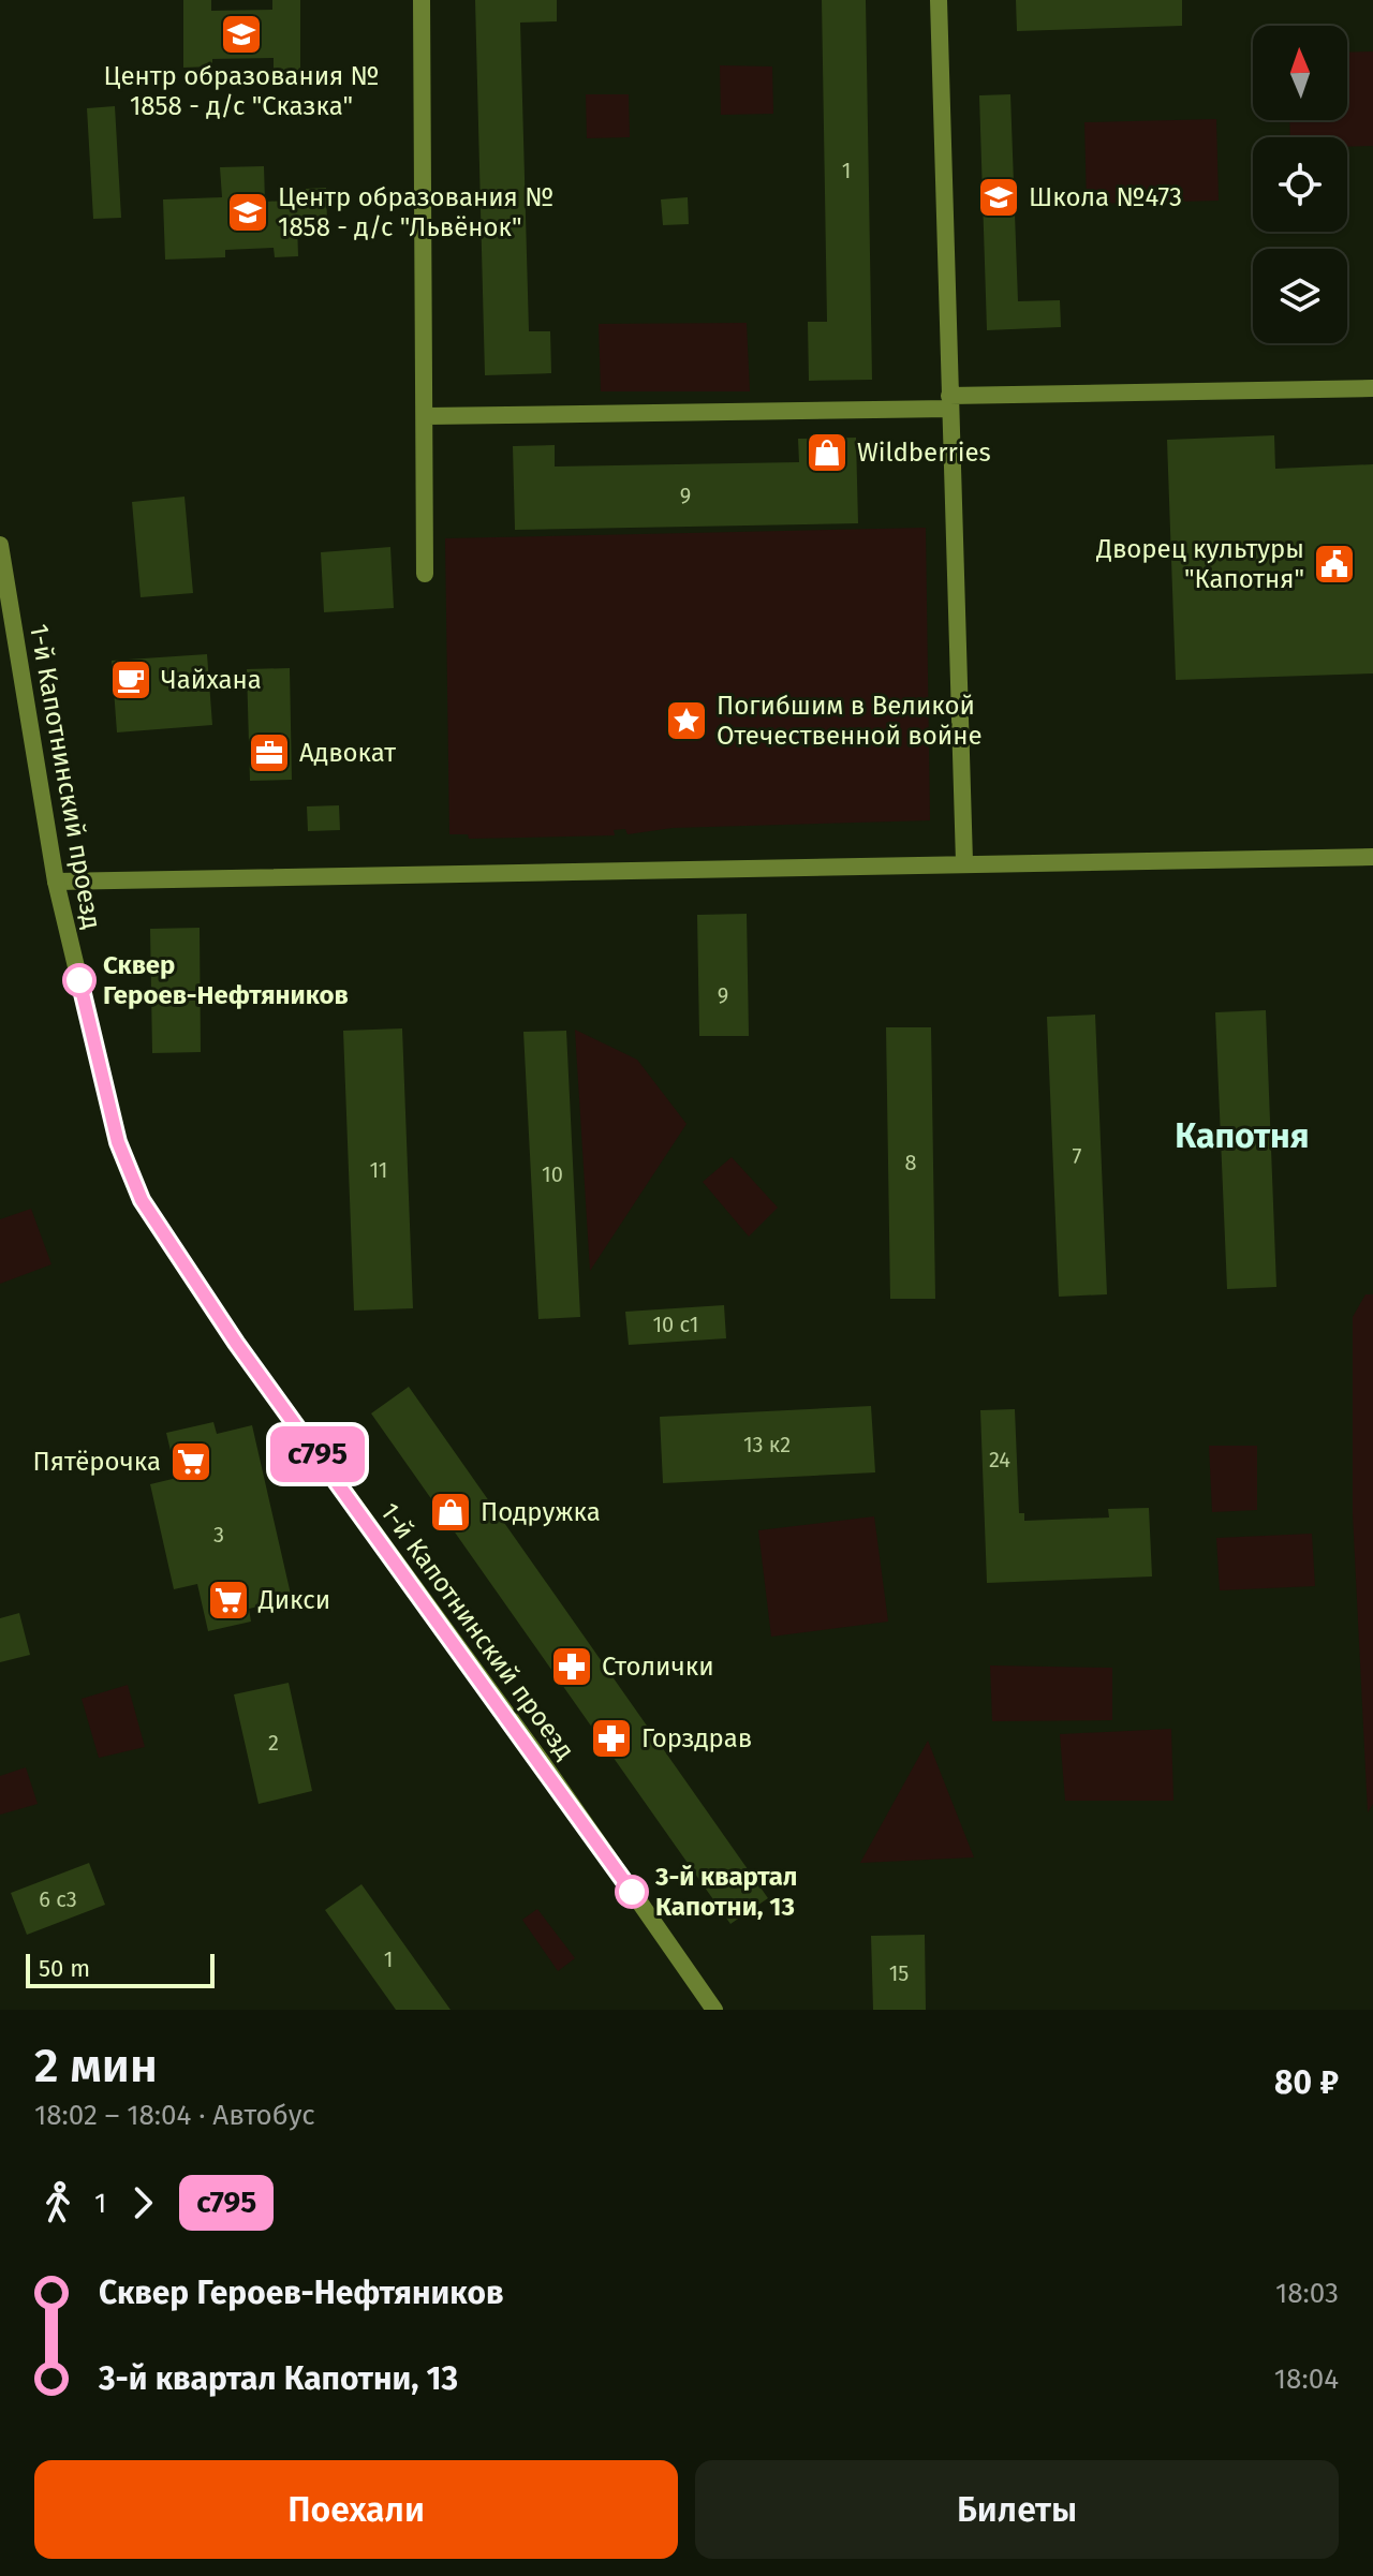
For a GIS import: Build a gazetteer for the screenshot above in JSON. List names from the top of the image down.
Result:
{
  "streets": {
    "street": ["1-й Капотнинский проезд"]
  },
  "districts": ["Капотня"],
  "places": {
    "school or university": ["Центр образования № 1858 - д/с \"Сказка\"", "Школа №473", "Центр образования № 1858 - д/с \"Львёнок\""],
    "shop": ["Wildberries", "Подружка"],
    "public building": ["Дворец культуры \"Капотня\""],
    "cafe": ["Чайхана"],
    "place": ["Погибшим в Великой Отечественной войне"],
    "office": ["Адвокат"],
    "other": ["Сквер Героев-Нефтяников", "3-й квартал Капотни, 13"],
    "supermarket": ["Пятёрочка", "Дикси"],
    "pharmacy": ["Столички", "Горздрав"]
  },
  "lines": ["bus line с795"],
  "house_numbers": [
    "1",
    "9",
    "9",
    "7",
    "8",
    "11",
    "10",
    "10 с1",
    "13 к2",
    "24",
    "3",
    "2",
    "6 с3",
    "1",
    "15"
  ],
  "scale_bar": "50 m",
  "north": "top",
  "page": {
    "on_map": "с795",
    "scale": "50 m",
    "heading": ["2 мин", "18:02 – 18:04 · Автобус", "80 ₽"],
    "legs": ["1", "с795"],
    "list": [
      {
        "name": "Сквер Героев-Нефтяников",
        "value": "18:03"
      },
      {
        "name": "3-й квартал Капотни, 13",
        "value": "18:04"
      }
    ],
    "buttons": ["Поехали", "Билеты"]
  }
}
